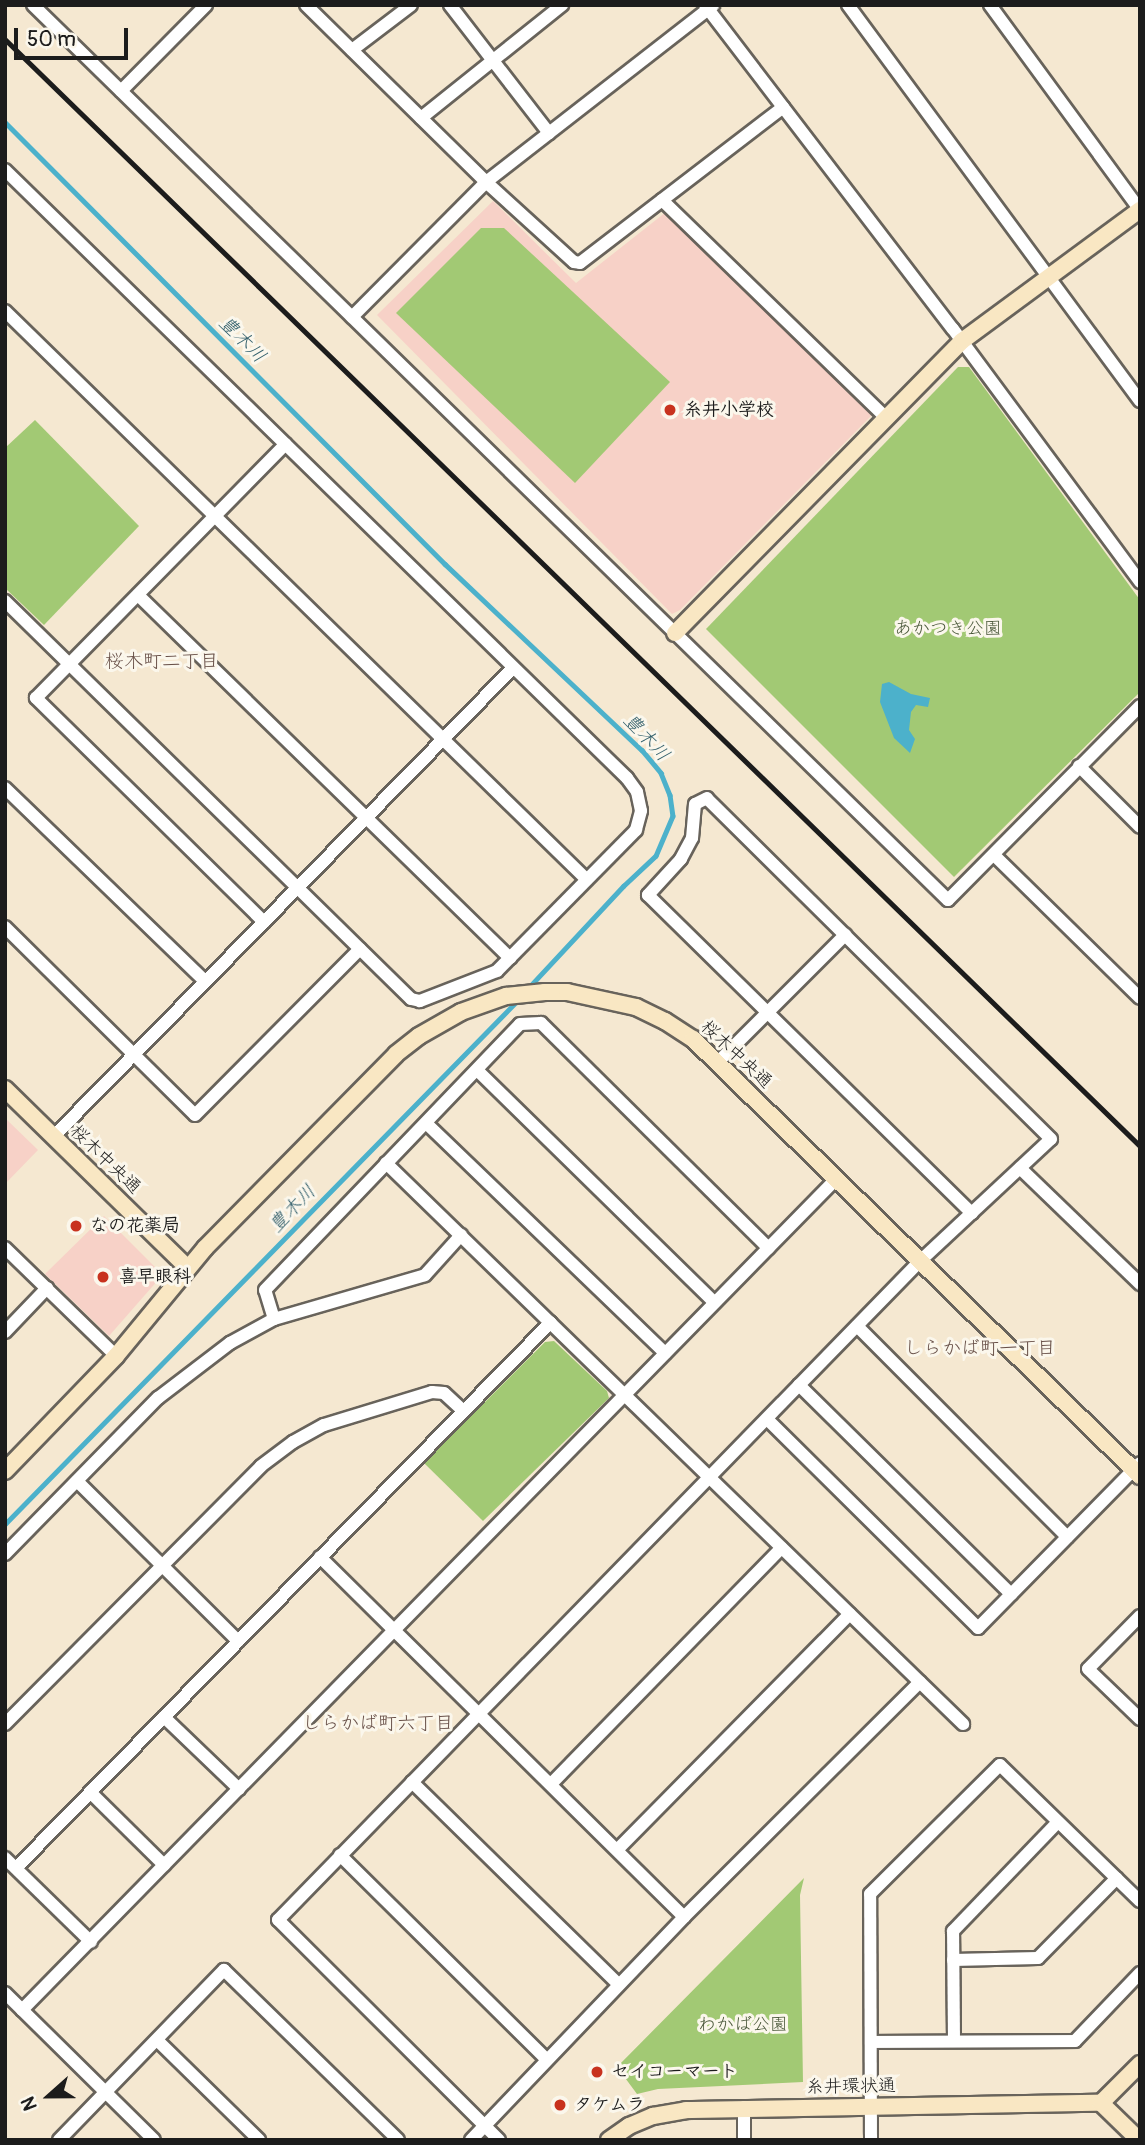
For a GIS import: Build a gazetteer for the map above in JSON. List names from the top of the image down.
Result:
{
  "streets": {
    "street": ["桜木中央通", "糸井環状通"]
  },
  "districts": ["桜木町二丁目", "しらかば町一丁目", "しらかば町六丁目"],
  "water": ["豊木川"],
  "parks": ["あかつき公園", "わかば公園"],
  "places": [
    "糸井小学校",
    "なの花薬局",
    "喜早眼科",
    "セイコーマート",
    "タケムラ"
  ],
  "scale_bar": "50 m",
  "north": "left"
}
